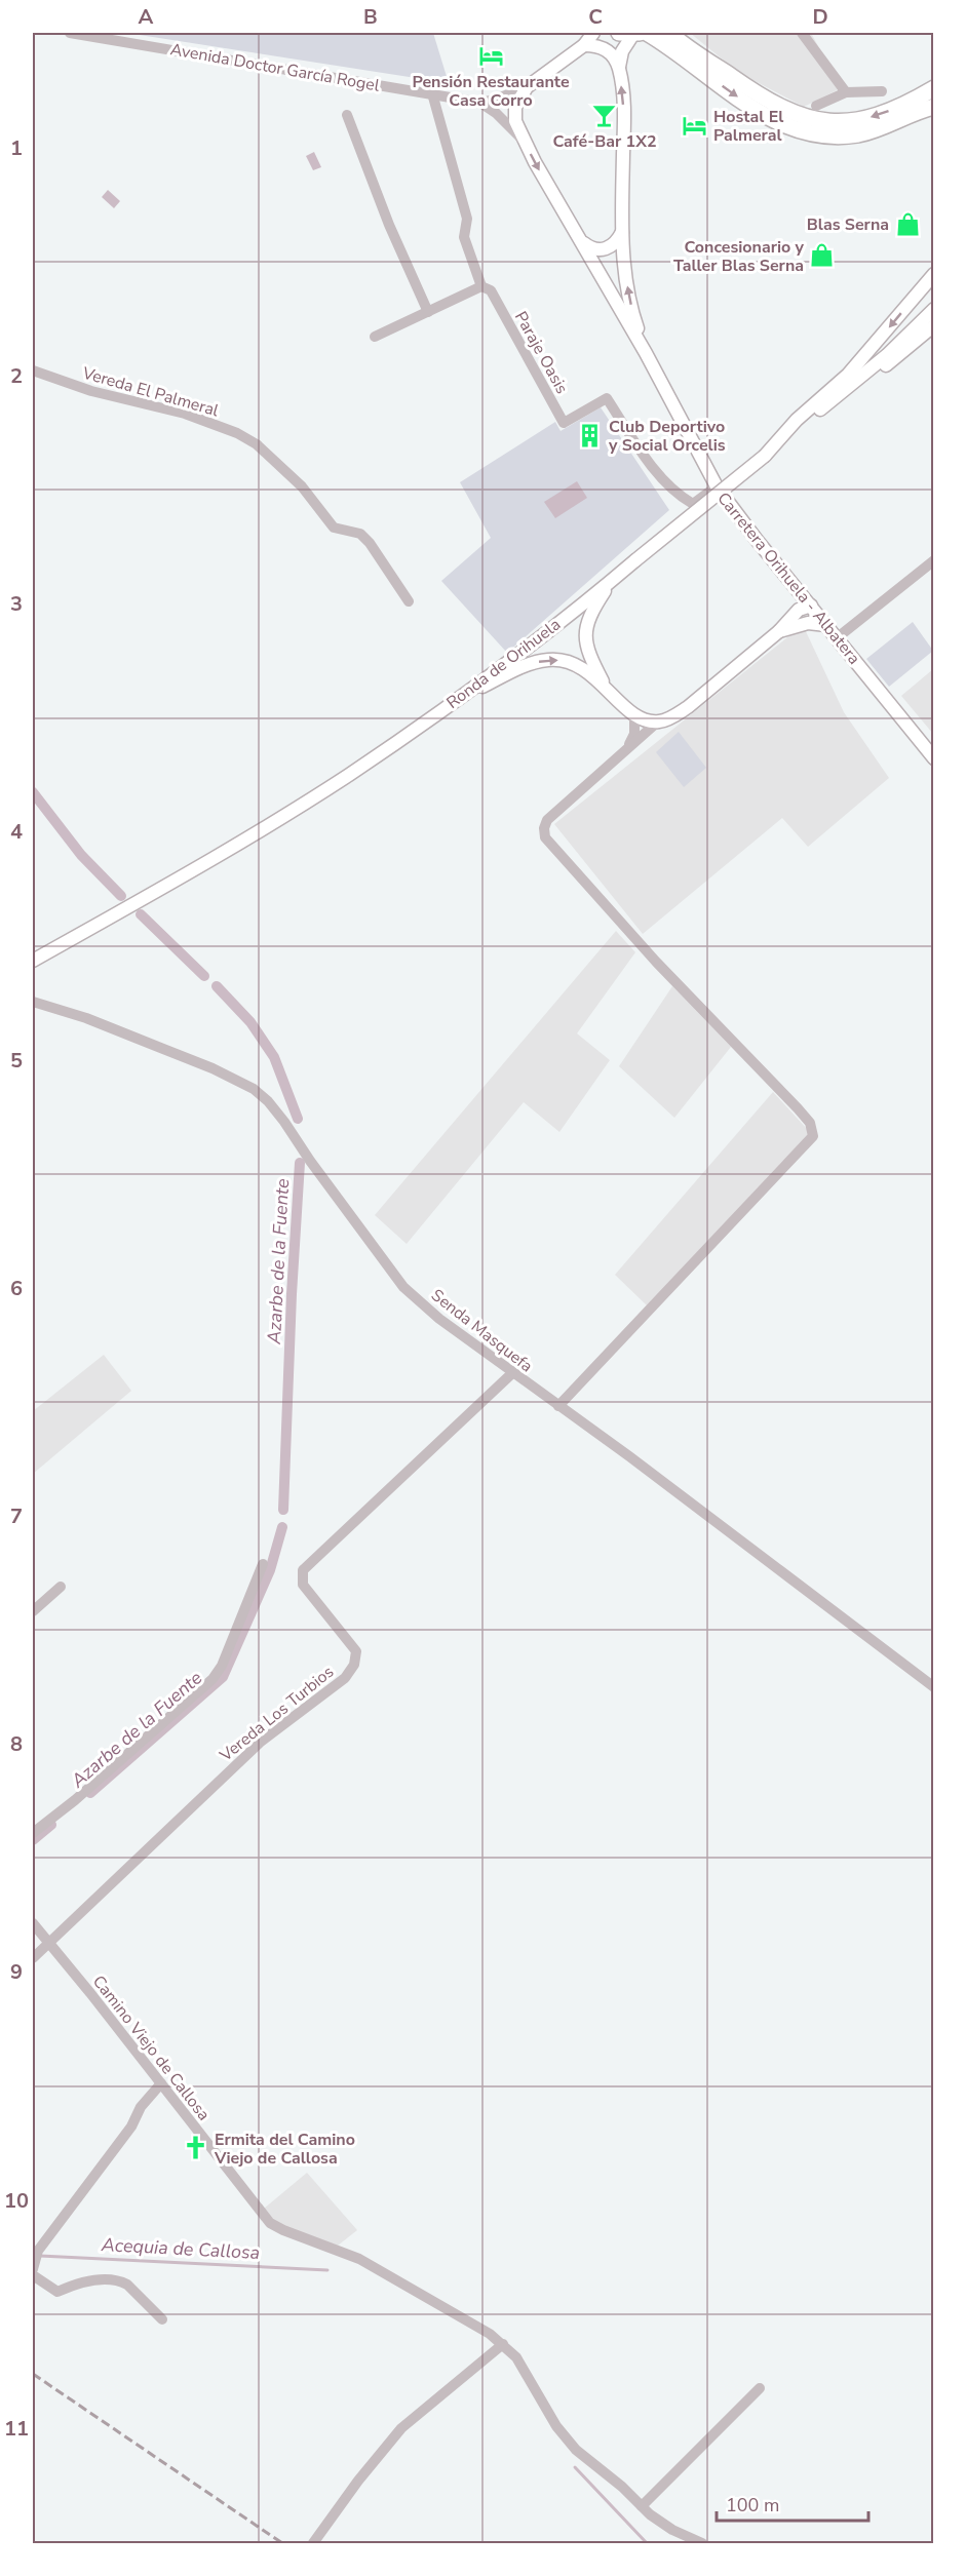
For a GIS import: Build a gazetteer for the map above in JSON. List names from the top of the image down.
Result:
{
  "streets": {
    "main road": ["Avenida Doctor García Rogel", "Carretera Orihuela - Albatera", "Ronda de Orihuela"],
    "street": [
      "Paraje Oasis",
      "Vereda El Palmeral",
      "Senda Masquefa",
      "Vereda Los Turbios",
      "Camino Viejo de Callosa"
    ]
  },
  "crossings": [
    ["Avenida Doctor García Rogel", "Paraje Oasis"],
    ["Paraje Oasis", "Carretera Orihuela - Albatera"],
    ["Senda Masquefa", "Vereda Los Turbios"],
    ["Vereda Los Turbios", "Camino Viejo de Callosa"]
  ],
  "water": ["Azarbe de la Fuente", "Acequia de Callosa"],
  "places": {
    "hotel": ["Pensión Restaurante Casa Corro", "Hostal El Palmeral"],
    "bar": ["Café-Bar 1X2"],
    "shop": ["Blas Serna", "Concesionario y Taller Blas Serna"],
    "building": ["Club Deportivo y Social Orcelis"],
    "church": ["Ermita del Camino Viejo de Callosa"]
  },
  "scale_bar": "100 m",
  "grid": {
    "columns": [
      "A",
      "B",
      "C",
      "D"
    ],
    "rows": [
      "1",
      "2",
      "3",
      "4",
      "5",
      "6",
      "7",
      "8",
      "9",
      "10",
      "11"
    ]
  }
}
